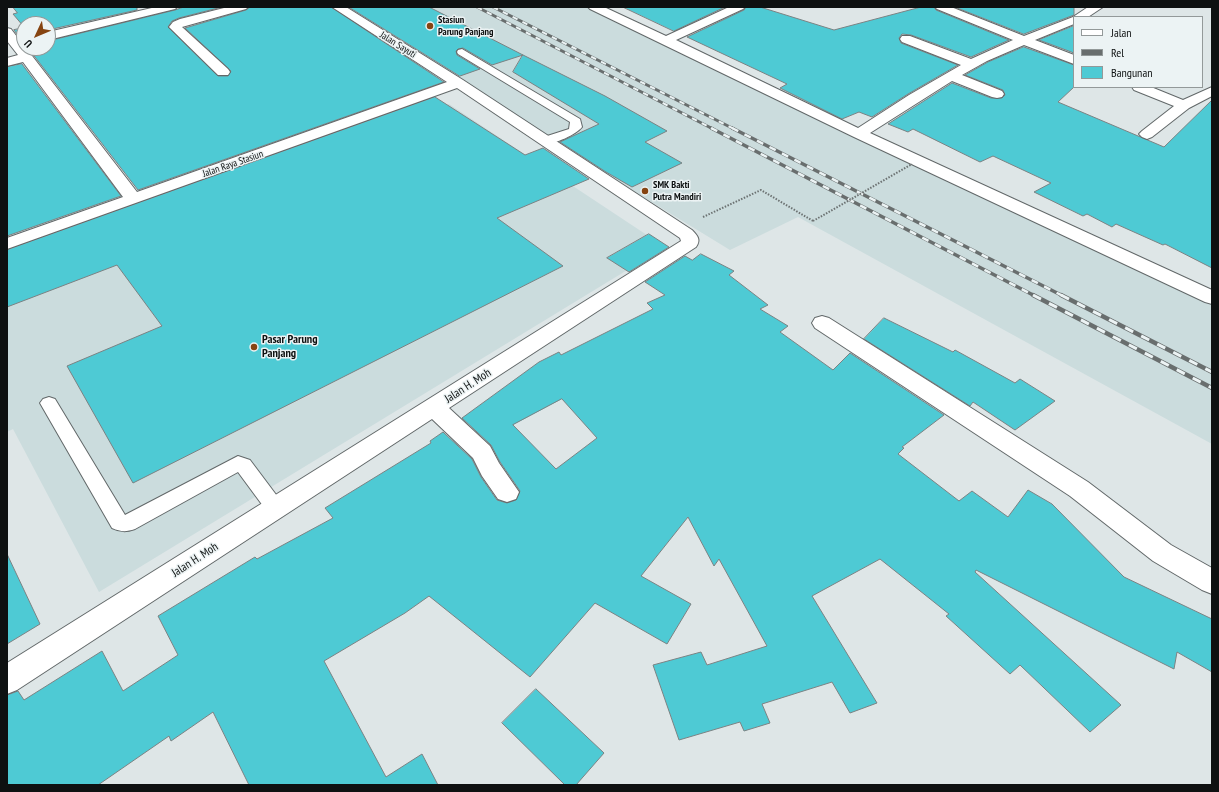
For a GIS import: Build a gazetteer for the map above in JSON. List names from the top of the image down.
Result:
{
  "streets": {
    "street": ["Jalan Sayuti", "Jalan Raya Stasiun", "Jalan H. Moh"]
  },
  "crossings": [
    ["Jalan Sayuti", "Jalan Raya Stasiun"],
    ["Jalan Sayuti", "Jalan H. Moh"],
    ["Jalan Raya Stasiun", "Jalan H. Moh"]
  ],
  "places": ["Stasiun Parung Panjang", "SMK Bakti Putra Mandiri", "Pasar Parung Panjang"],
  "legend": ["Jalan", "Rel", "Bangunan"],
  "north": "bottom left"
}
